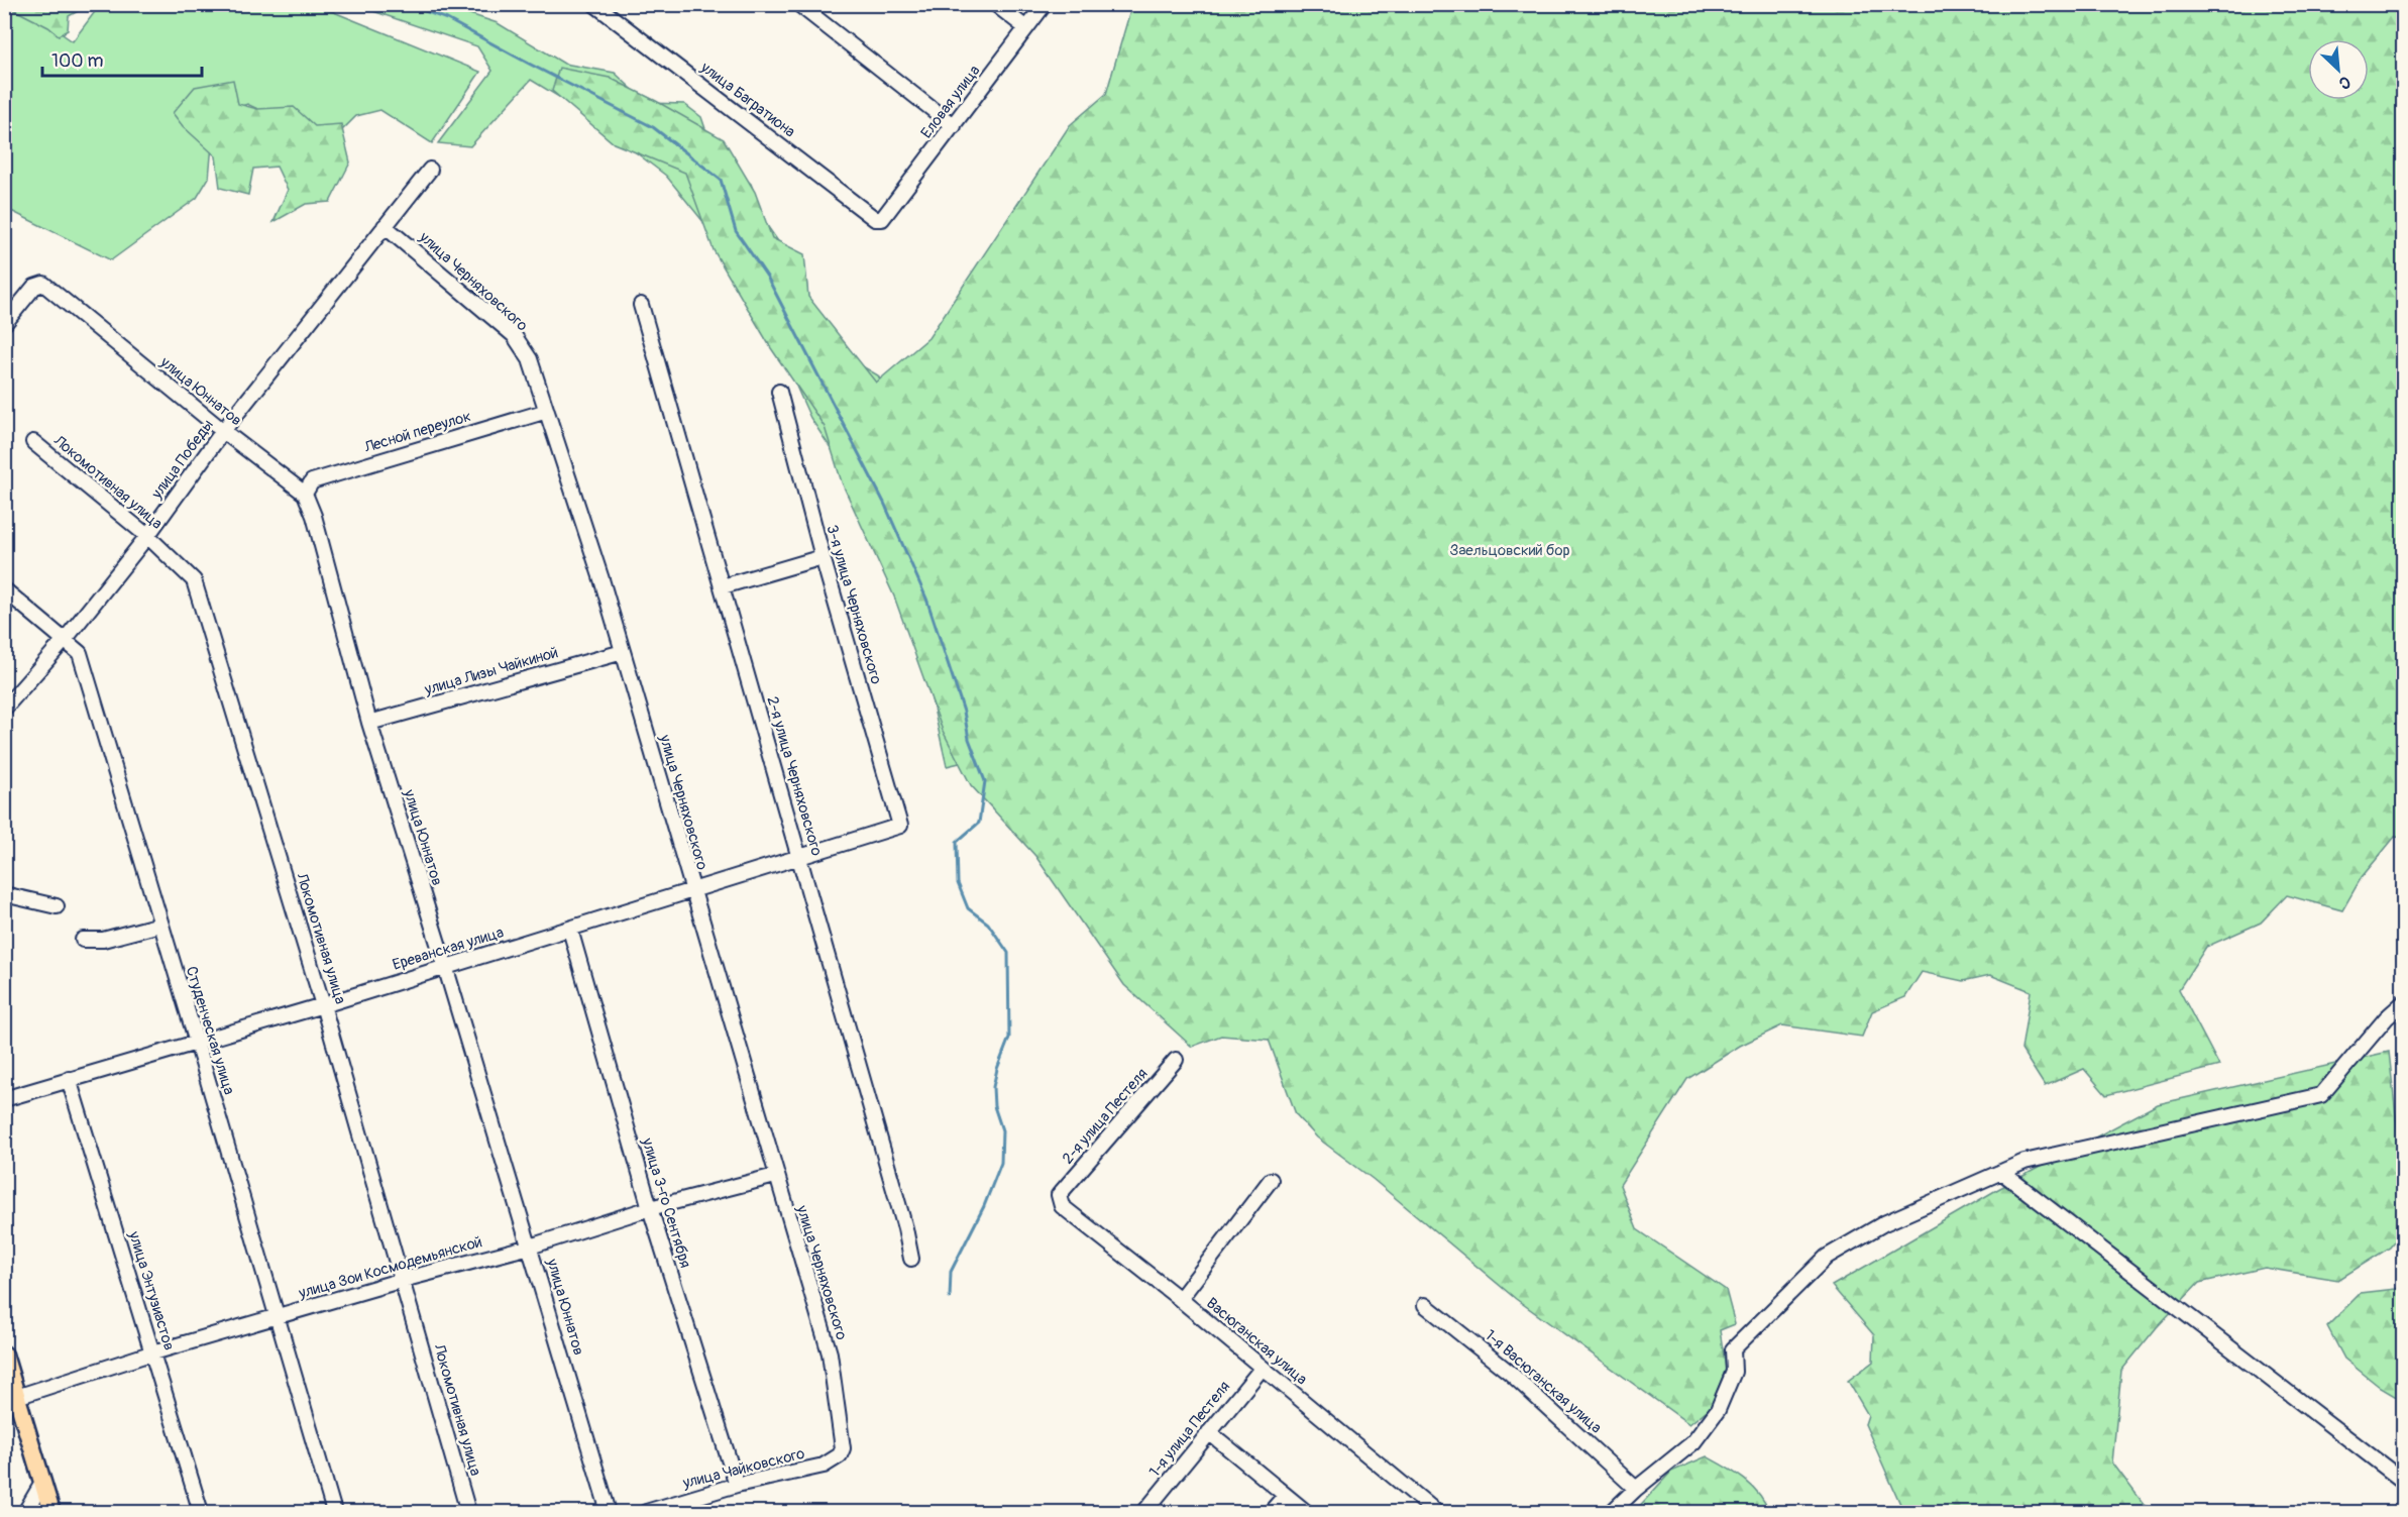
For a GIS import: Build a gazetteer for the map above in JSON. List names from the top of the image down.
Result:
{
  "streets": {
    "street": [
      "улица Багратиона",
      "Еловая улица",
      "улица Черняховского",
      "улица Юннатов",
      "Лесной переулок",
      "улица Победы",
      "Локомотивная улица",
      "3-я улица Черняховского",
      "улица Лизы Чайкиной",
      "2-я улица Черняховского",
      "Ереванская улица",
      "Студенческая улица",
      "2-я улица Пестеля",
      "улица 3-го Сентября",
      "улица Зои Космодемьянской",
      "улица Энтузиастов",
      "Васюганская улица",
      "1-я Васюганская улица",
      "1-я улица Пестеля",
      "улица Чайковского"
    ]
  },
  "crossings": [
    ["улица Багратиона", "Еловая улица"],
    ["улица Черняховского", "Лесной переулок"],
    ["улица Черняховского", "улица Победы"],
    ["улица Черняховского", "улица Лизы Чайкиной"],
    ["улица Черняховского", "Ереванская улица"],
    ["улица Черняховского", "улица Зои Космодемьянской"],
    ["улица Черняховского", "улица Чайковского"],
    ["улица Юннатов", "Лесной переулок"],
    ["улица Юннатов", "улица Победы"],
    ["улица Юннатов", "улица Лизы Чайкиной"],
    ["улица Юннатов", "Ереванская улица"],
    ["улица Юннатов", "улица Зои Космодемьянской"],
    ["улица Победы", "Локомотивная улица"],
    ["улица Победы", "Студенческая улица"],
    ["Локомотивная улица", "Ереванская улица"],
    ["Локомотивная улица", "улица Зои Космодемьянской"],
    ["3-я улица Черняховского", "Ереванская улица"],
    ["2-я улица Черняховского", "Ереванская улица"],
    ["Ереванская улица", "Студенческая улица"],
    ["Ереванская улица", "улица 3-го Сентября"],
    ["Ереванская улица", "улица Энтузиастов"],
    ["Студенческая улица", "улица Зои Космодемьянской"],
    ["2-я улица Пестеля", "Васюганская улица"],
    ["улица 3-го Сентября", "улица Зои Космодемьянской"],
    ["улица 3-го Сентября", "улица Чайковского"],
    ["улица Зои Космодемьянской", "улица Энтузиастов"],
    ["Васюганская улица", "1-я улица Пестеля"]
  ],
  "parks": ["Заельцовский бор"],
  "scale_bar": "100 m",
  "north": "bottom right"
}
